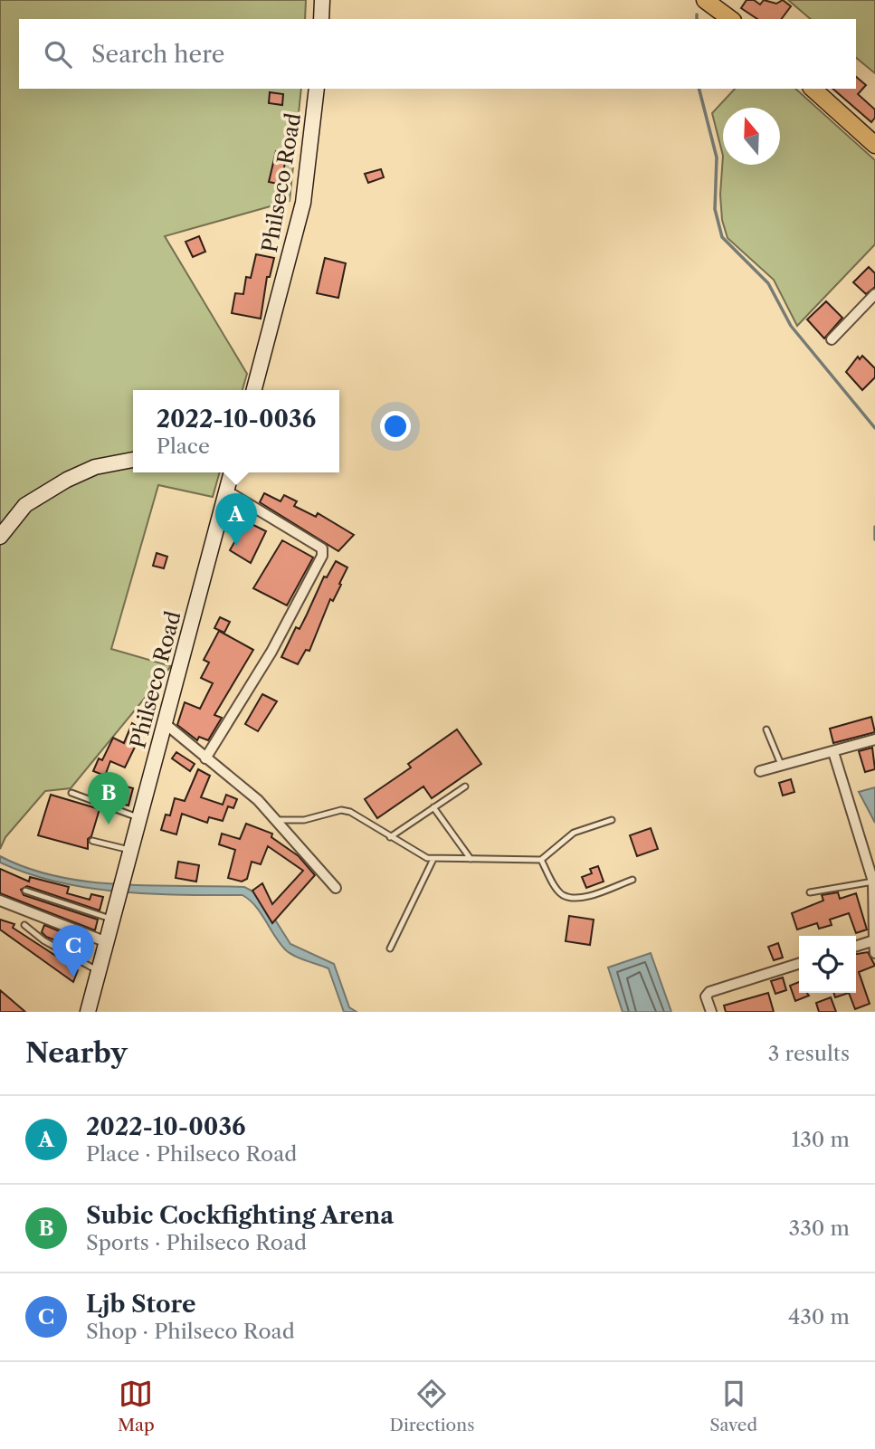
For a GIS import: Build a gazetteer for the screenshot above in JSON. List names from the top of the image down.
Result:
{
  "streets": {
    "street": ["Philseco Road"]
  },
  "north": "top",
  "page": {
    "search": "Search here",
    "popup": ["2022-10-0036", "Place"],
    "pins": ["A", "B", "C"],
    "heading": ["Nearby", "3 results"],
    "list": [
      {
        "mark": "A",
        "name": "2022-10-0036",
        "note": "Place · Philseco Road",
        "value": "130 m"
      },
      {
        "mark": "B",
        "name": "Subic Cockfighting Arena",
        "note": "Sports · Philseco Road",
        "value": "330 m"
      },
      {
        "mark": "C",
        "name": "Ljb Store",
        "note": "Shop · Philseco Road",
        "value": "430 m"
      }
    ],
    "nav": ["Map", "Directions", "Saved"]
  }
}
